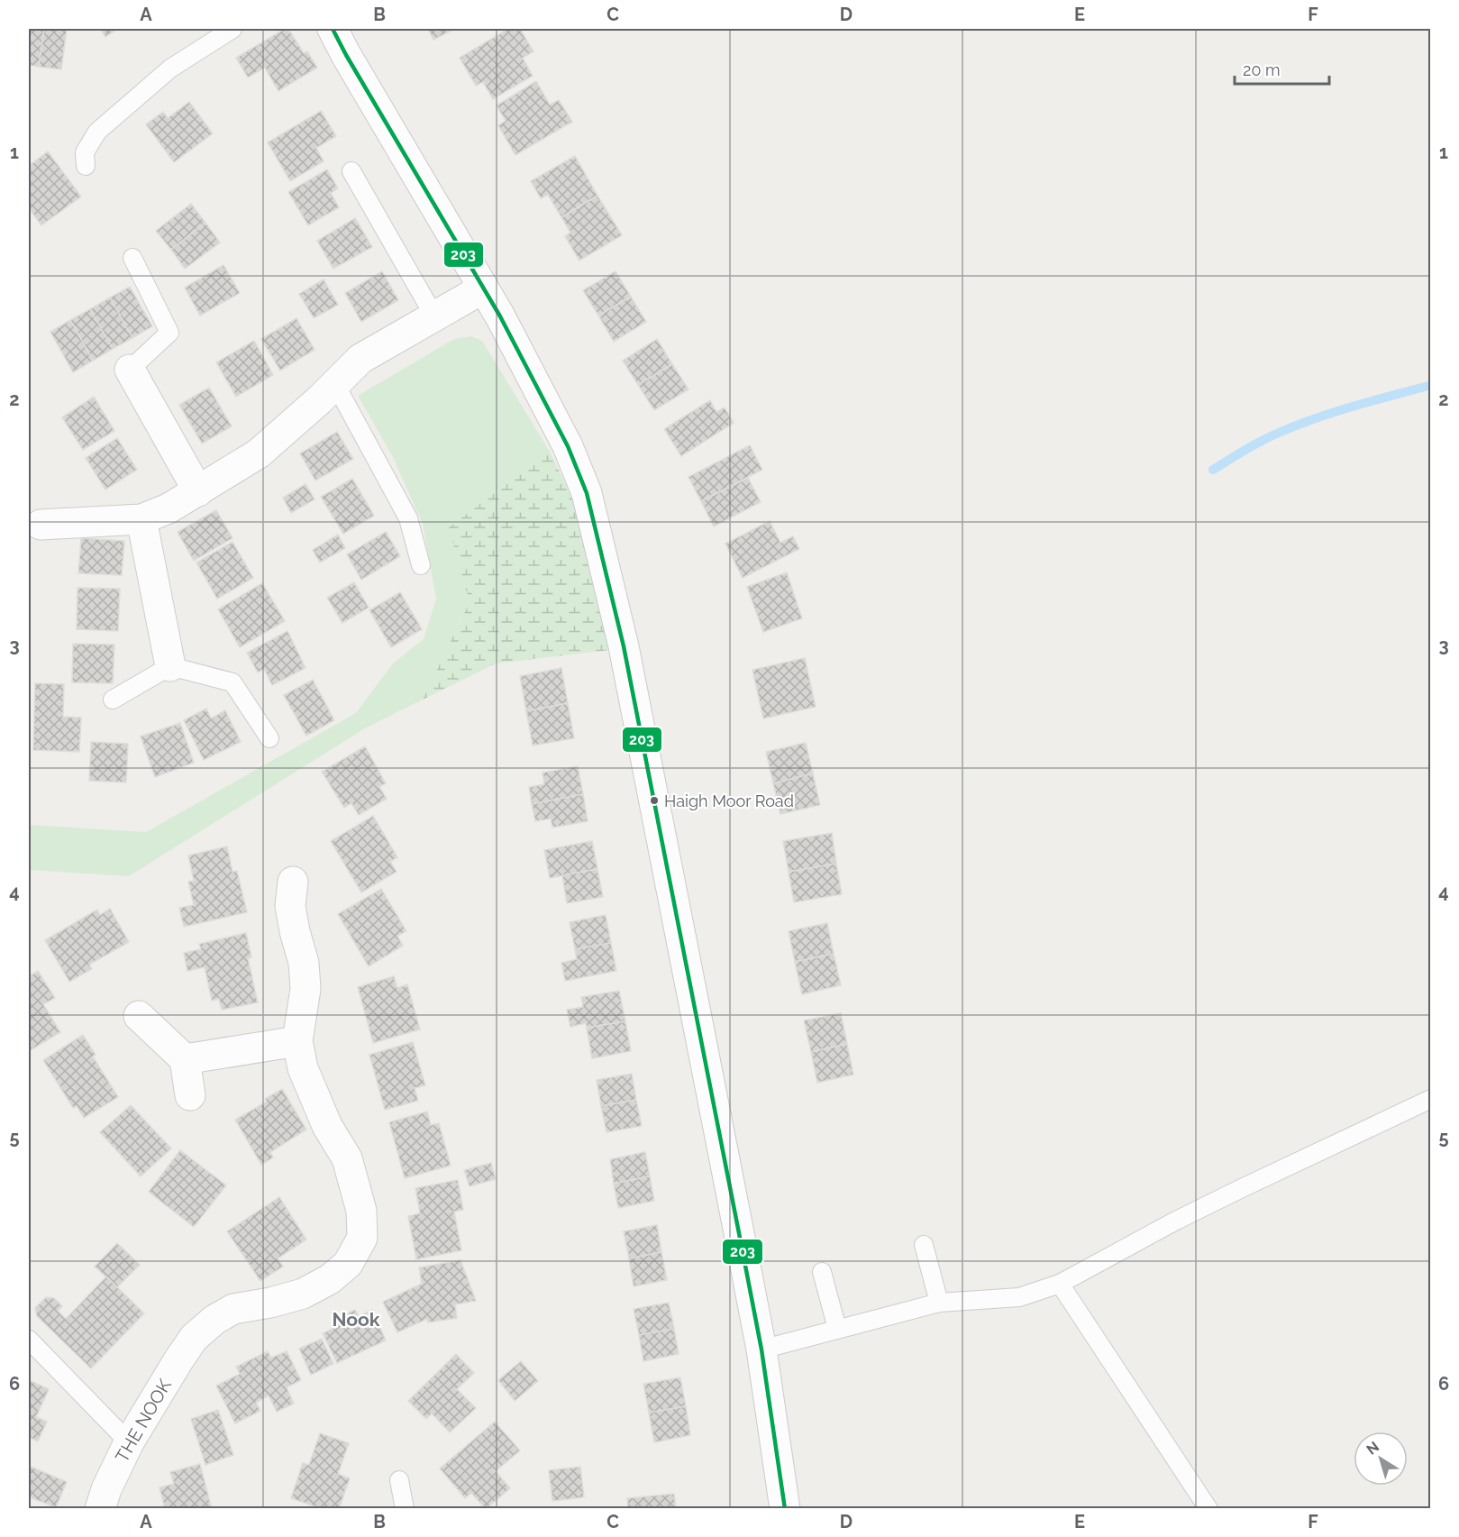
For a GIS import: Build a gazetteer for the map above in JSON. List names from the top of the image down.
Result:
{
  "streets": {
    "street": ["THE NOOK"]
  },
  "districts": ["Nook"],
  "places": ["Haigh Moor Road"],
  "lines": ["transit line 203"],
  "scale_bar": "20 m",
  "north": "top left",
  "grid": {
    "columns": [
      "A",
      "B",
      "C",
      "D",
      "E",
      "F"
    ],
    "rows": [
      "1",
      "2",
      "3",
      "4",
      "5",
      "6"
    ]
  }
}
